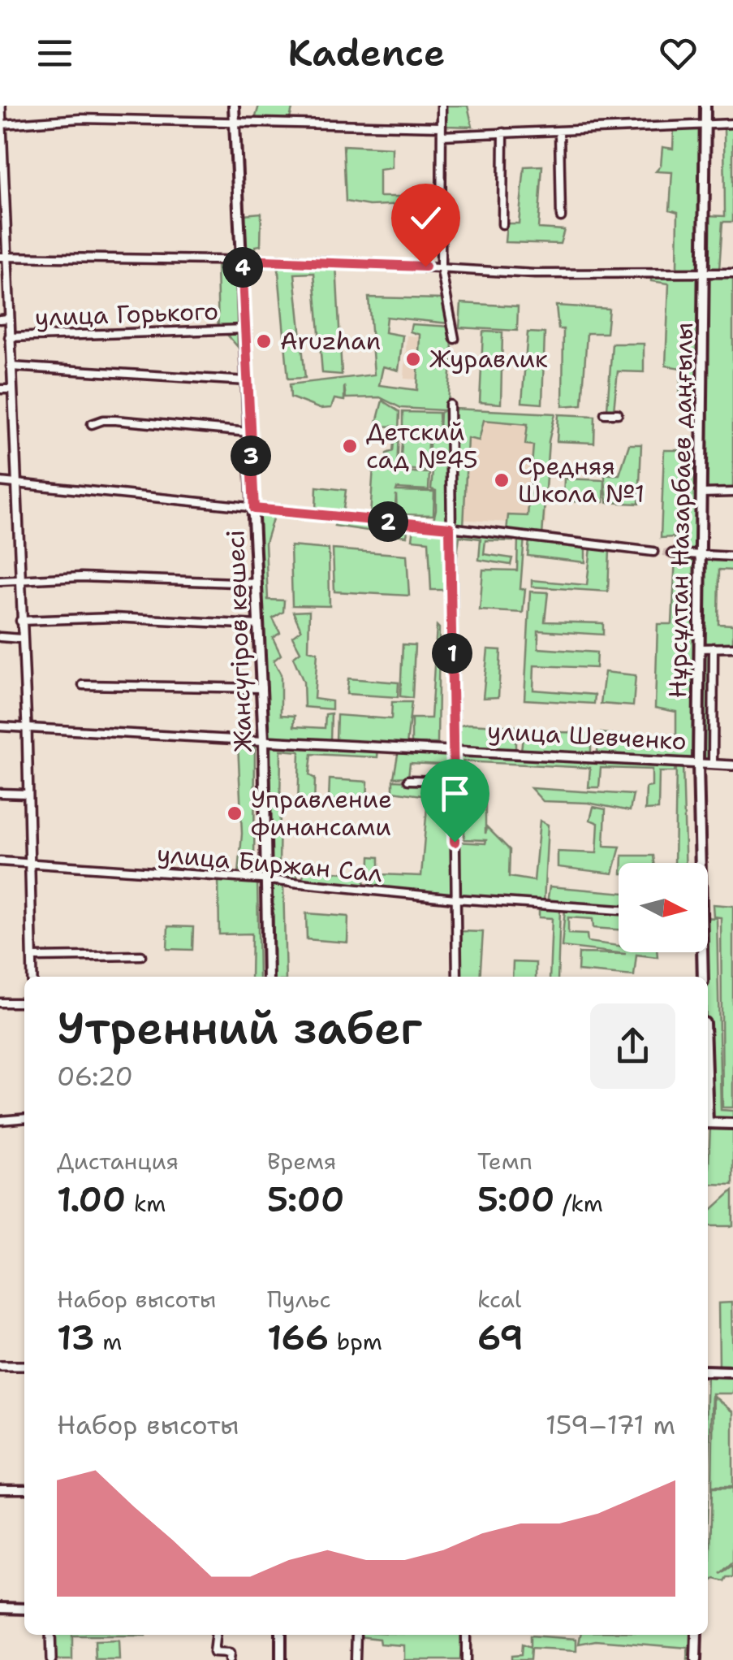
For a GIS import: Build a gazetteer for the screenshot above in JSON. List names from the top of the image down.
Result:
{
  "streets": {
    "main road": ["Нұрсұлтан Назарбаев даңғылы", "Жансүгіров көшесі"],
    "street": ["улица Горького", "улица Шевченко", "улица Биржан Сал"]
  },
  "crossings": [
    ["улица Горького", "Жансүгіров көшесі"],
    ["Нұрсұлтан Назарбаев даңғылы", "улица Шевченко"],
    ["Жансүгіров көшесі", "улица Шевченко"],
    ["Жансүгіров көшесі", "улица Биржан Сал"]
  ],
  "places": [
    "Aruzhan",
    "Журавлик",
    "Детский сад №45",
    "Средняя Школа №1",
    "Управление финансами"
  ],
  "north": "right",
  "page": {
    "header": "Kadence",
    "pins": [
      "4",
      "3",
      "2",
      "1"
    ],
    "heading": ["Утренний забег", "06:20"],
    "stats": [
      ["Дистанция", "1.00 km"],
      ["Время", "5:00"],
      ["Темп", "5:00 /km"],
      ["Набор высоты", "13 m"],
      ["Пульс", "166 bpm"],
      ["kcal", "69"]
    ],
    "chart": ["Набор высоты", "159–171 m"]
  }
}
